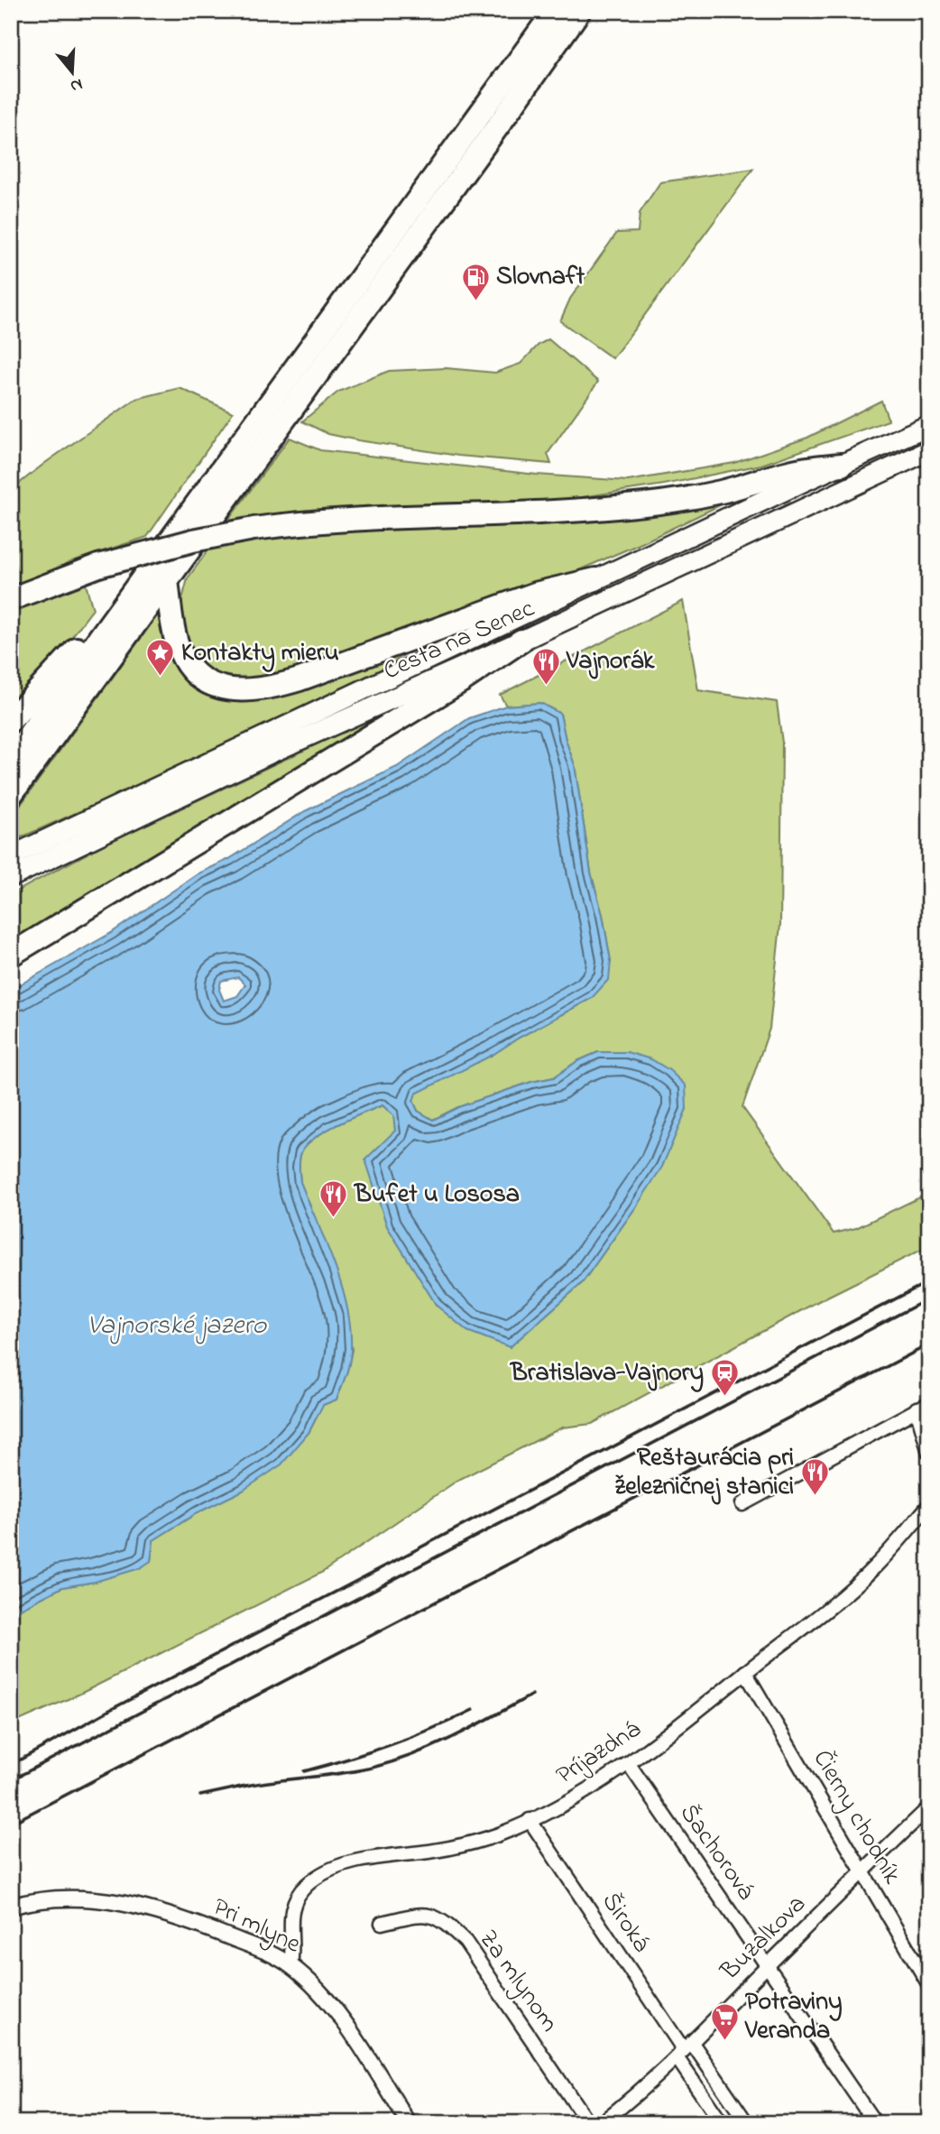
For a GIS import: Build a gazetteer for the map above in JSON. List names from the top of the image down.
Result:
{
  "streets": {
    "main road": ["Cesta na Senec"],
    "street": [
      "Príjazdná",
      "Čierny chodník",
      "Šachorová",
      "Široká",
      "Pri mlyne",
      "Buzalkova",
      "Za mlynom"
    ]
  },
  "crossings": [
    ["Príjazdná", "Čierny chodník"],
    ["Príjazdná", "Šachorová"],
    ["Príjazdná", "Široká"],
    ["Príjazdná", "Pri mlyne"],
    ["Čierny chodník", "Buzalkova"],
    ["Šachorová", "Buzalkova"],
    ["Široká", "Buzalkova"]
  ],
  "water": ["Vajnorské jazero"],
  "places": {
    "fuel station": ["Slovnaft"],
    "place": ["Kontakty mieru"],
    "restaurant": ["Vajnorák", "Bufet u Lososa", "Reštaurácia pri železničnej stanici"],
    "station": ["Bratislava-Vajnory"],
    "supermarket": ["Potraviny Veranda"]
  },
  "north": "bottom"
}
